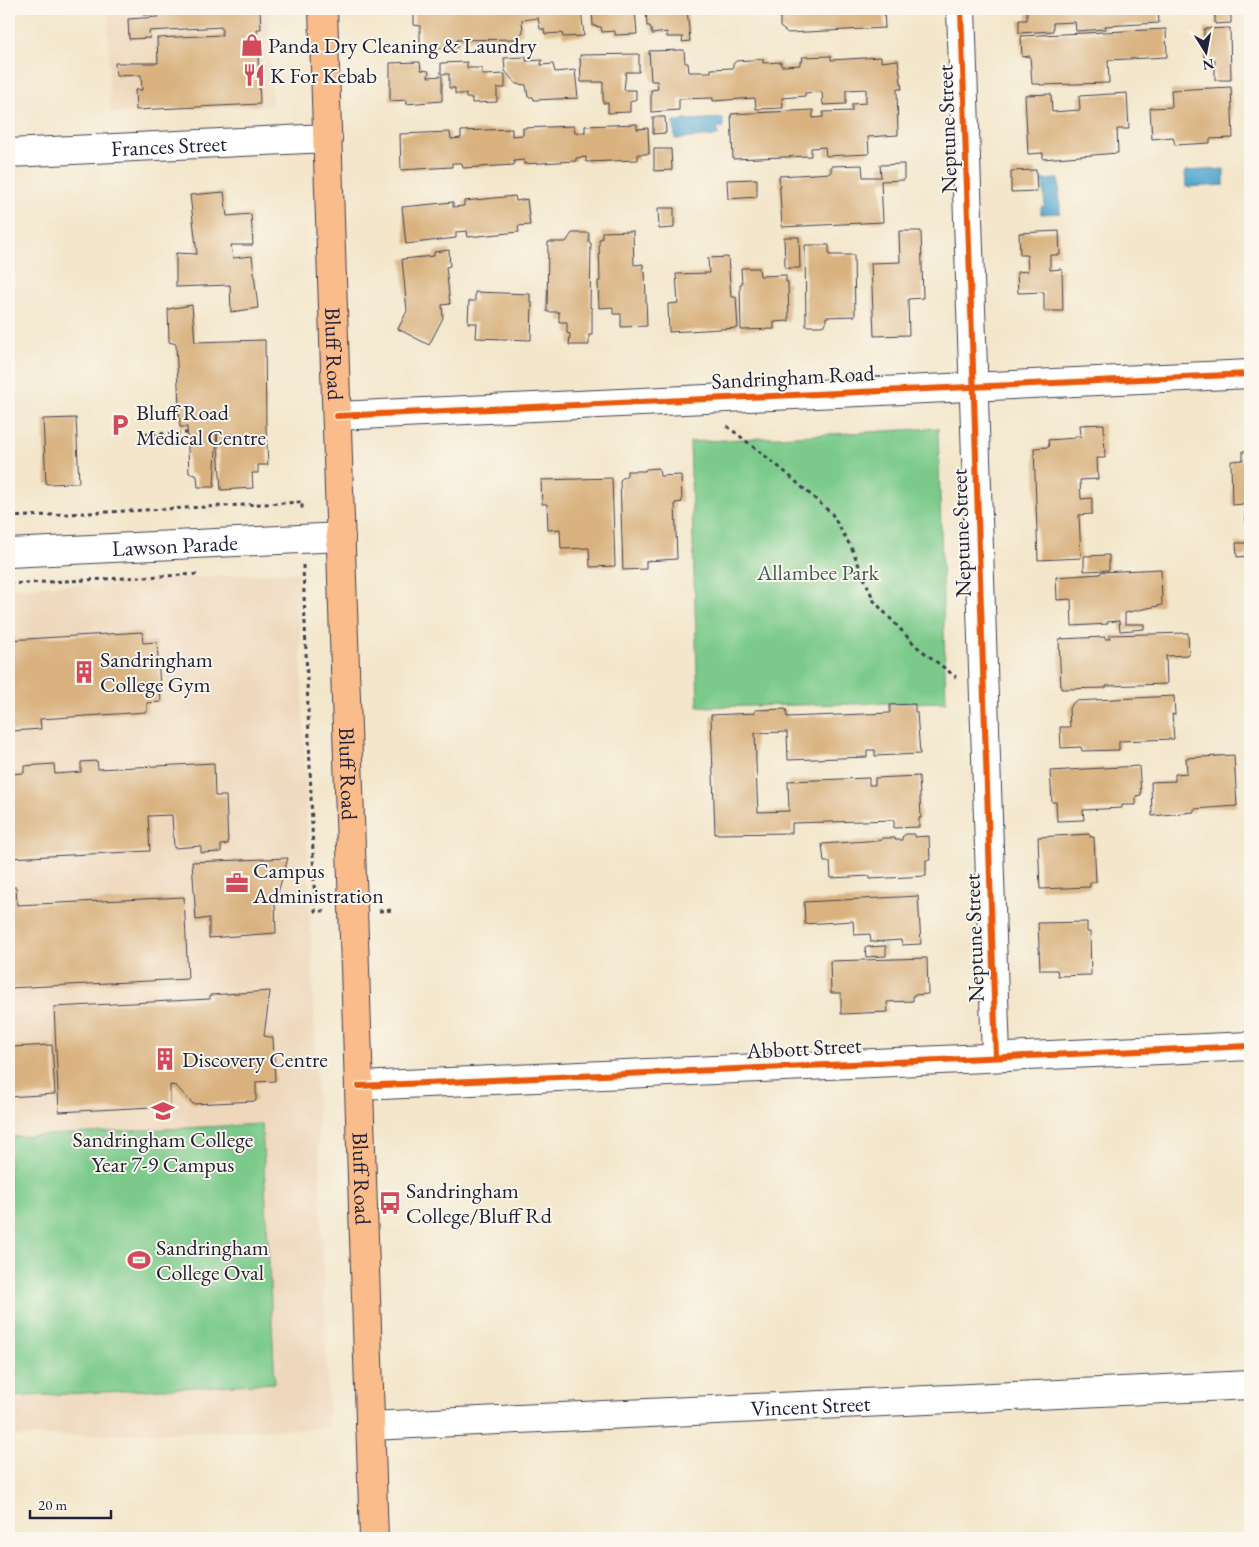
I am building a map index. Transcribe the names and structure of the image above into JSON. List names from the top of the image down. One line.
{"streets":{"main road":["Bluff Road"],"street":["Neptune Street","Frances Street","Sandringham Road","Lawson Parade","Abbott Street","Vincent Street"]},"crossings":[["Neptune Street","Sandringham Road"],["Neptune Street","Abbott Street"],["Frances Street","Bluff Road"],["Bluff Road","Sandringham Road"],["Bluff Road","Lawson Parade"],["Bluff Road","Abbott Street"],["Bluff Road","Vincent Street"]],"parks":["Allambee Park"],"places":{"shop":["Panda Dry Cleaning & Laundry"],"restaurant":["K For Kebab"],"parking":["Bluff Road Medical Centre"],"building":["Sandringham College Gym","Discovery Centre"],"office":["Campus Administration"],"school or university":["Sandringham College Year 7-9 Campus"],"bus stop":["Sandringham College/Bluff Rd"],"sports":["Sandringham College Oval"]},"scale_bar":"20 m","north":"bottom"}
